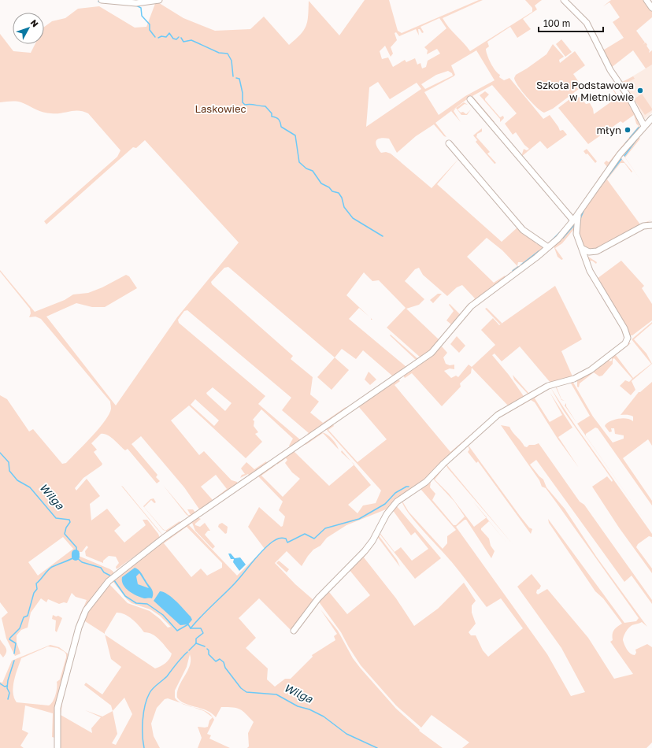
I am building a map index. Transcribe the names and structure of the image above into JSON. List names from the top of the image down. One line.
{"water":["Wilga"],"parks":["Laskowiec"],"places":["Szkoła Podstawowa w Mietniowie","młyn"],"scale_bar":"100 m","north":"top right"}
